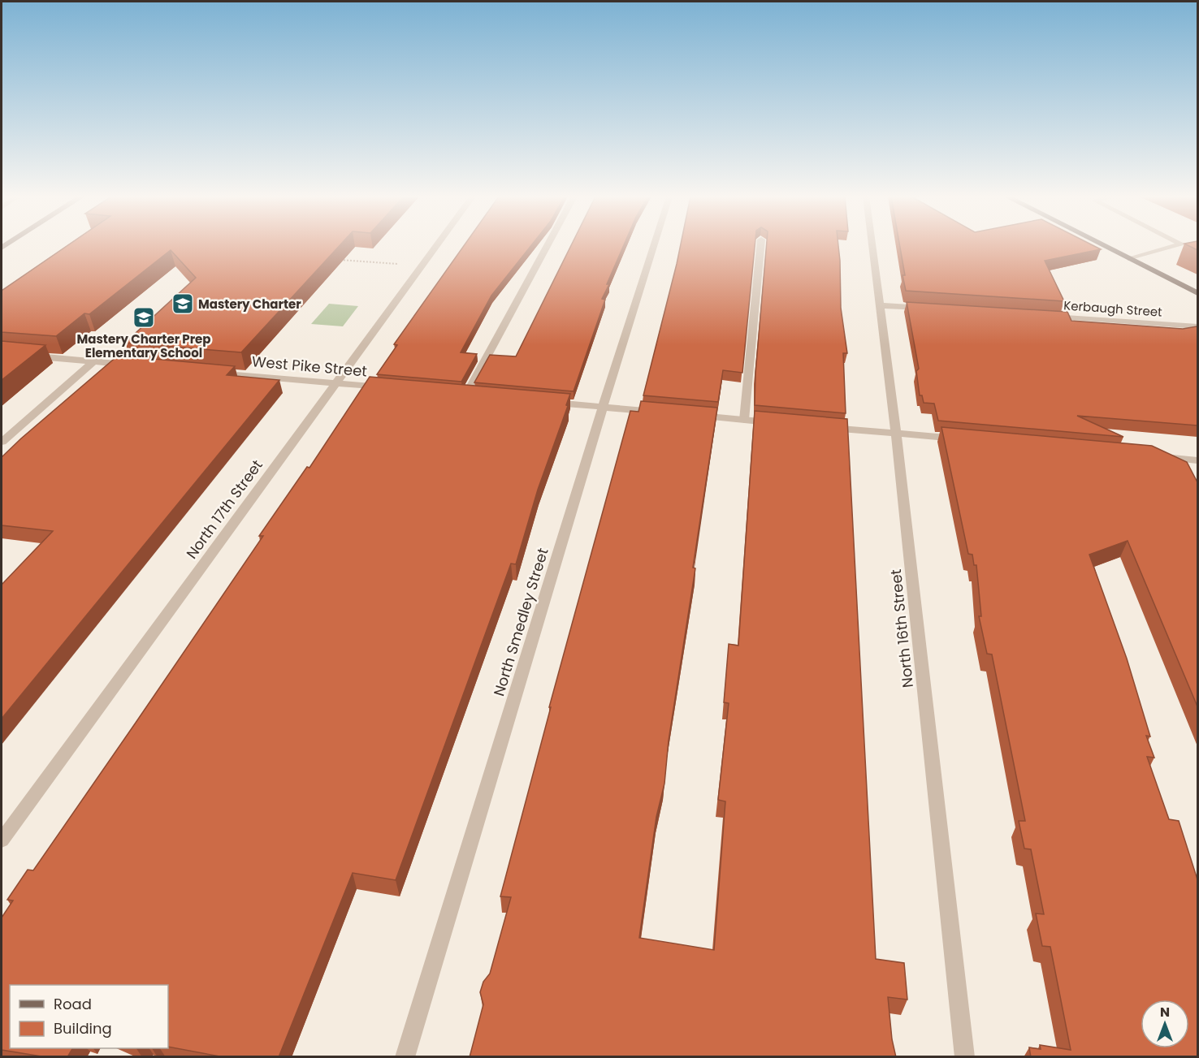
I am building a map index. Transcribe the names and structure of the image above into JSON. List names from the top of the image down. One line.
{"streets":{"street":["Kerbaugh Street","West Pike Street","North 17th Street","North Smedley Street","North 16th Street"]},"crossings":[["West Pike Street","North 17th Street"]],"places":{"school or university":["Mastery Charter","Mastery Charter Prep Elementary School"]},"legend":["Road","Building"],"north":"top"}
